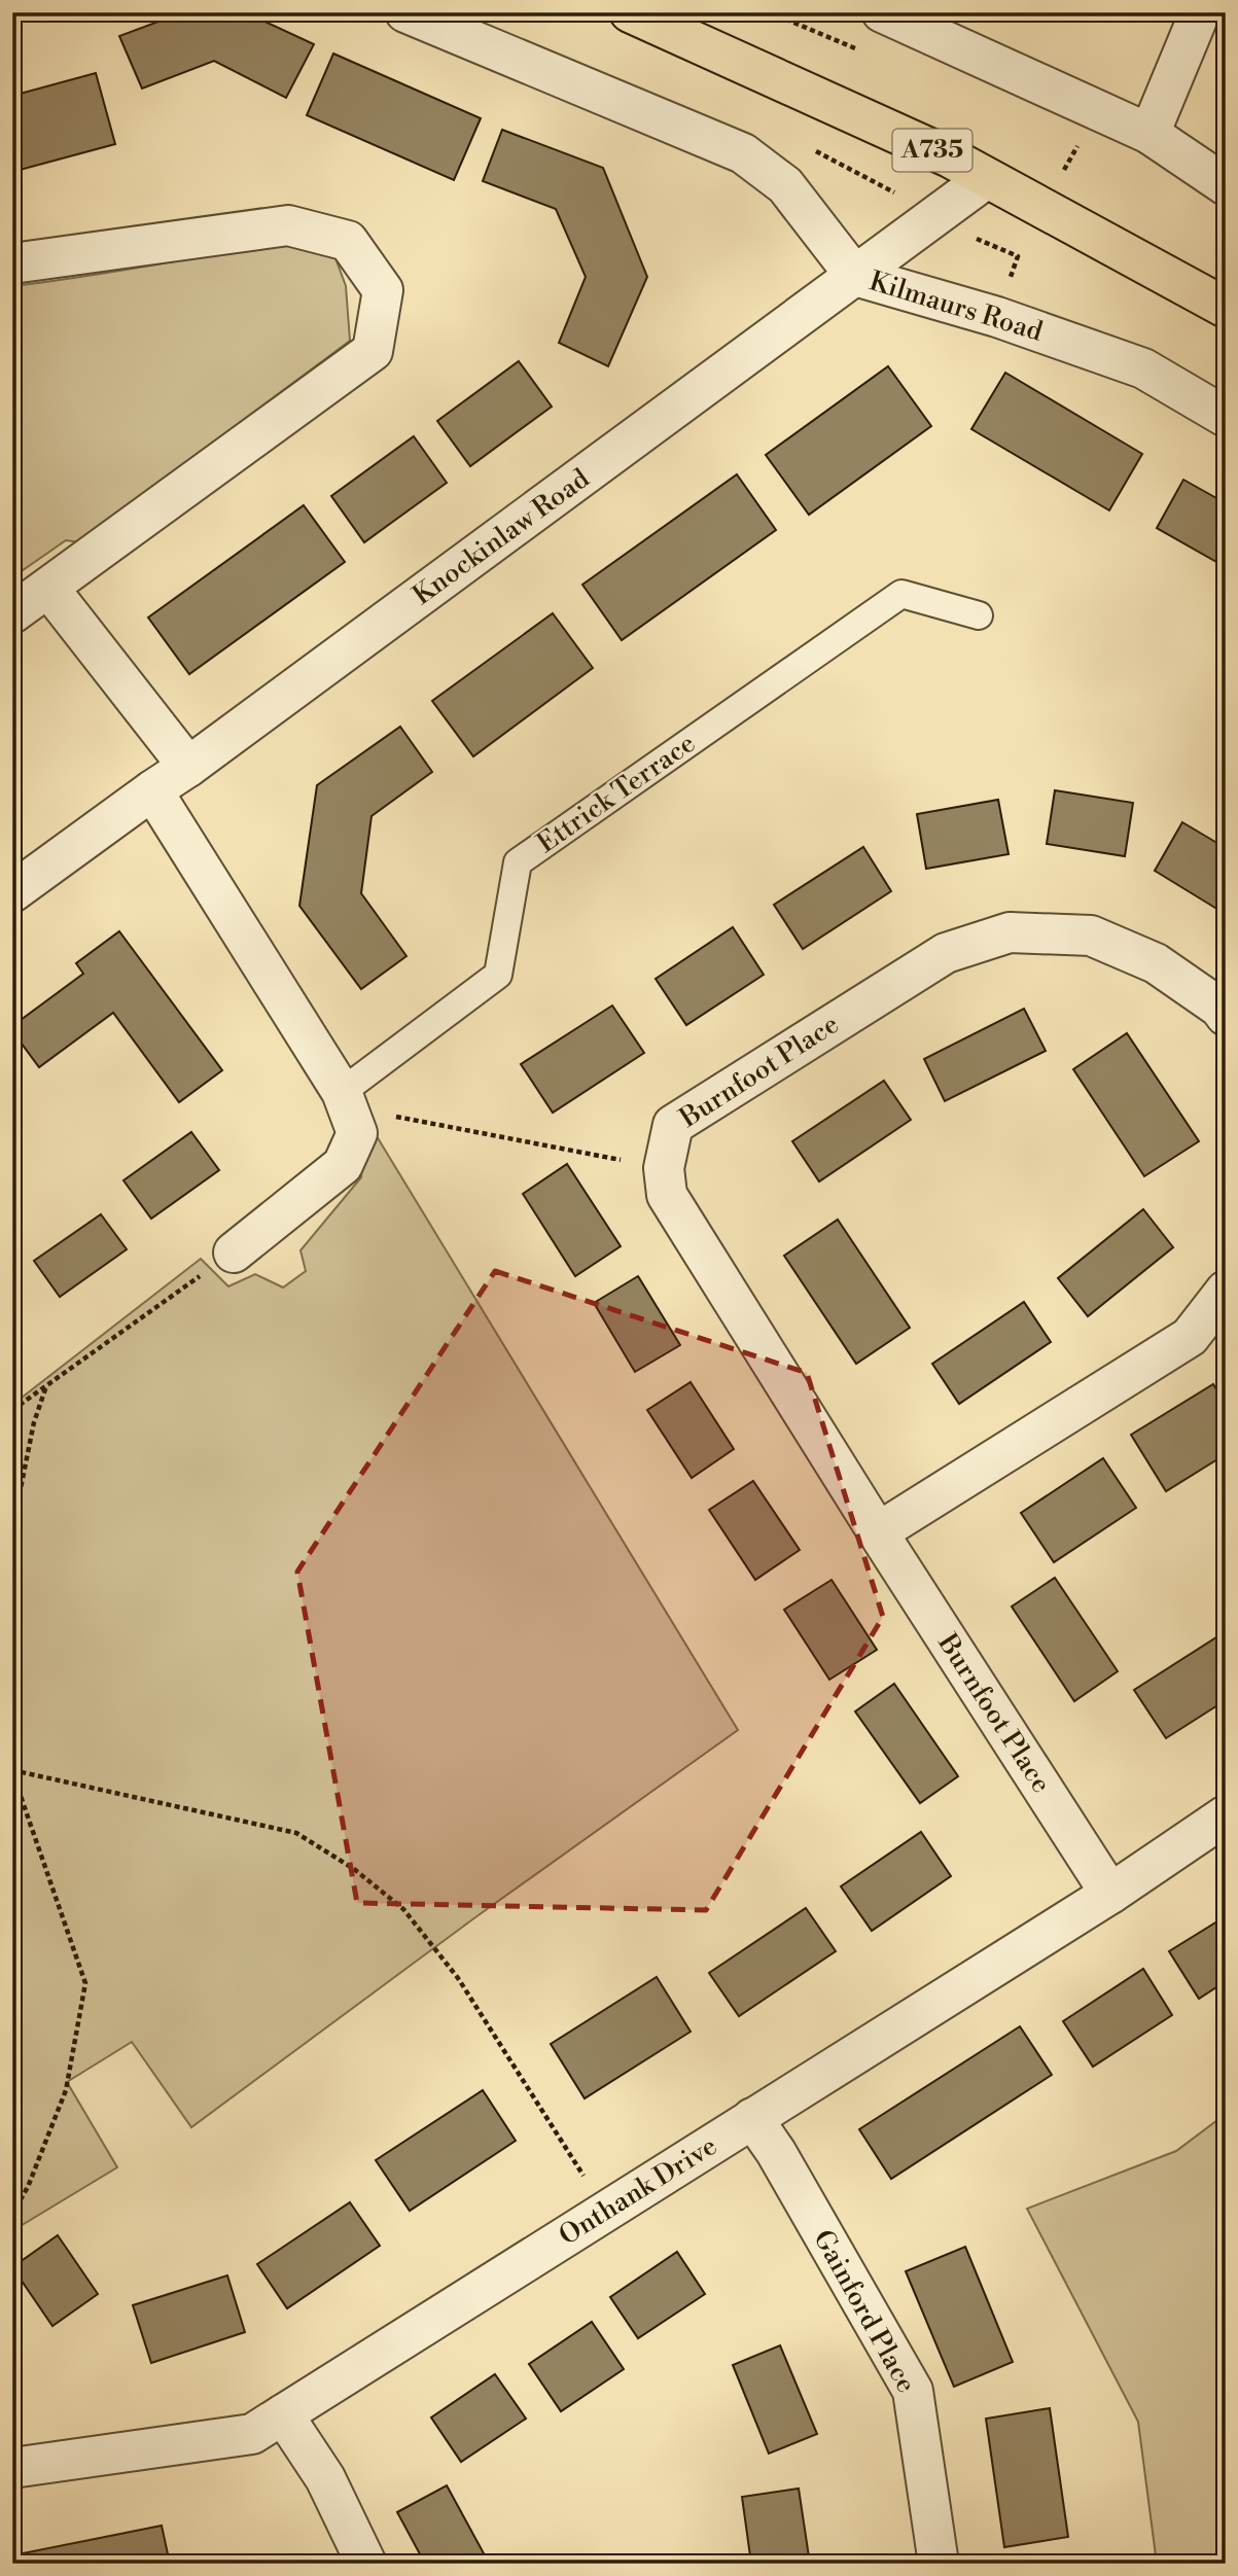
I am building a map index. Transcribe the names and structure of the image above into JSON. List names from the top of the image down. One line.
{"streets":{"main road":["A735"],"street":["Kilmaurs Road","Knockinlaw Road","Burnfoot Place","Onthank Drive","Gainford Place"],"lane":["Ettrick Terrace"]},"crossings":[["A735","Knockinlaw Road"],["Kilmaurs Road","Knockinlaw Road"],["Burnfoot Place","Onthank Drive"],["Onthank Drive","Gainford Place"]]}
